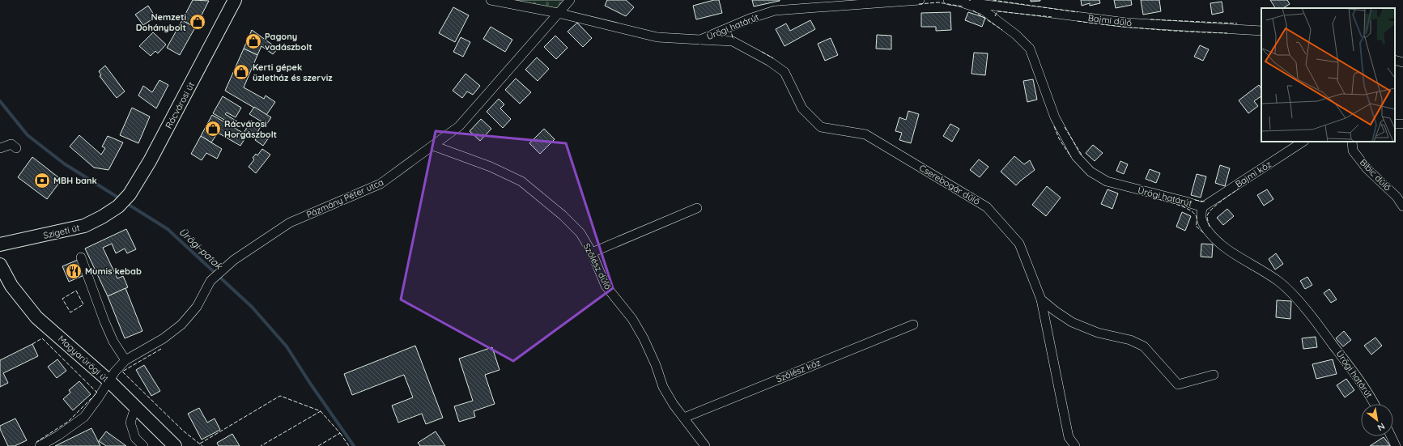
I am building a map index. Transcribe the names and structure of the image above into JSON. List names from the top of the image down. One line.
{"streets":{"street":["Bajmi dűlő","Ürögi határút","Rácvárosi út","Bajmi köz","Bíbic dűlő","Cserebogár dűlő","Pázmány Péter utca","Szigeti út","Szőlész dűlő","Magyarürögi út","Szőlész köz"]},"crossings":[["Bajmi dűlő","Ürögi határút"],["Ürögi határút","Bajmi köz"],["Ürögi határút","Cserebogár dűlő"],["Ürögi határút","Pázmány Péter utca"],["Rácvárosi út","Szigeti út"],["Pázmány Péter utca","Szőlész dűlő"],["Pázmány Péter utca","Magyarürögi út"],["Szőlész dűlő","Szőlész köz"]],"water":["Ürögi-patak"],"places":{"shop":["Nemzeti Dohánybolt","Pagony vadászbolt","Kerti gépek üzletház és szerviz","Rácvárosi Horgászbolt"],"bank":["MBH bank"],"restaurant":["Mumis kebab"]},"north":"bottom right"}
